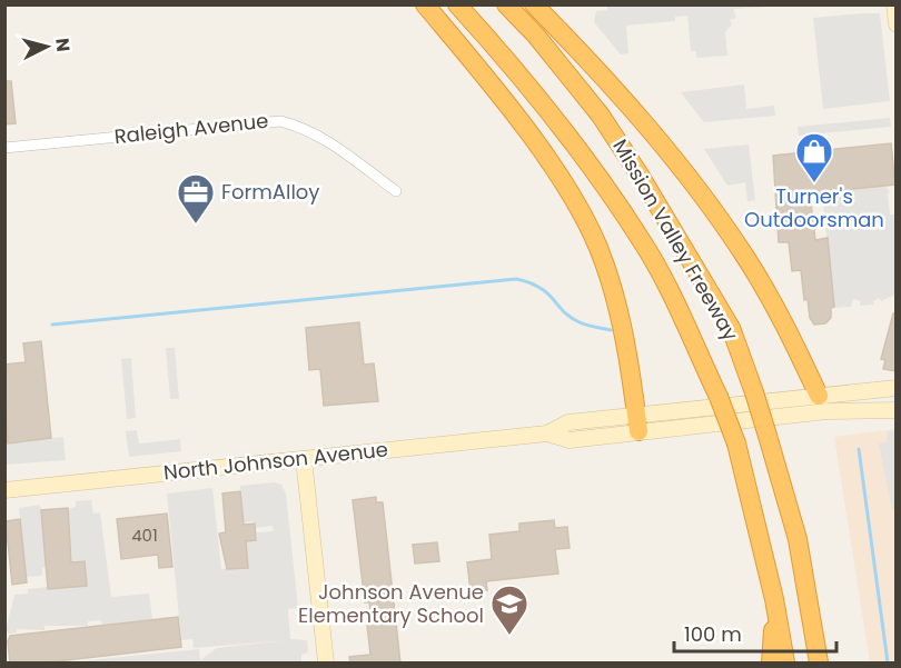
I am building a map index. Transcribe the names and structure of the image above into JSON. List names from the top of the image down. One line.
{"streets":{"highway":["Mission Valley Freeway"],"main road":["North Johnson Avenue"],"street":["Raleigh Avenue"]},"places":{"shop":["Turner's Outdoorsman"],"office":["FormAlloy"],"school or university":["Johnson Avenue Elementary School"]},"house_numbers":["401"],"scale_bar":"100 m","north":"right"}
